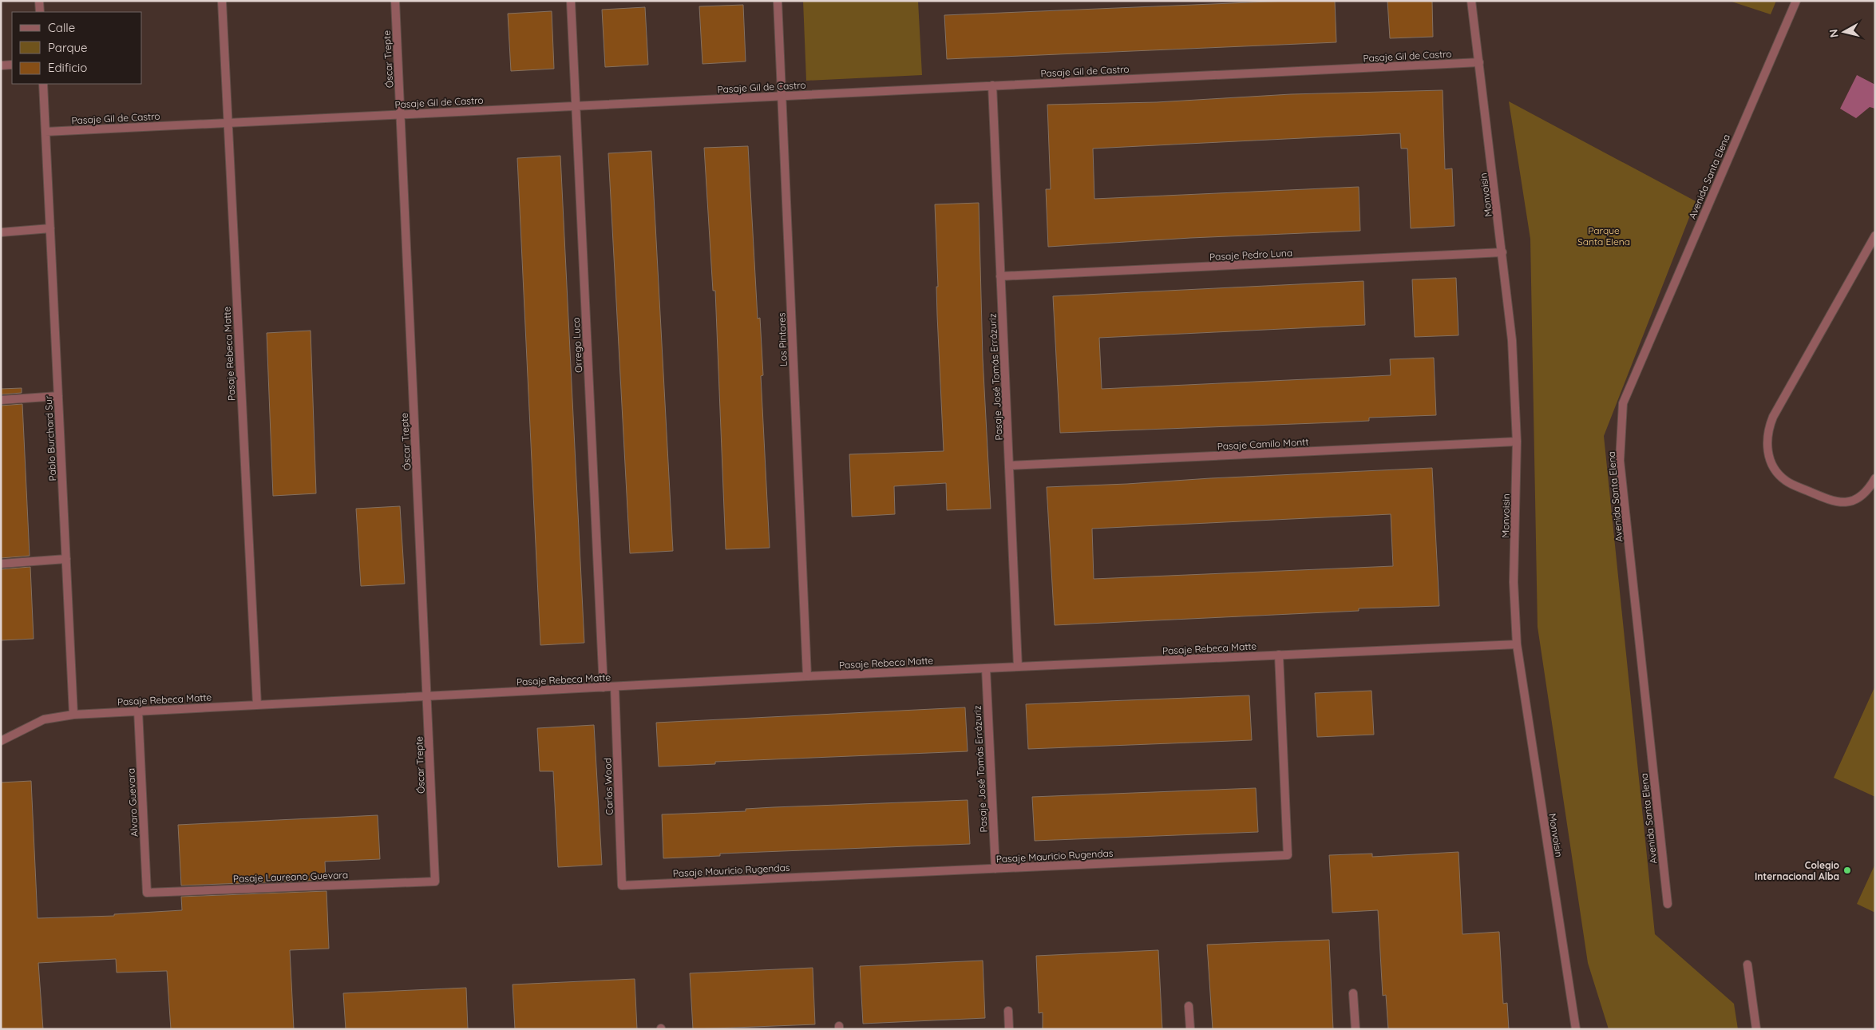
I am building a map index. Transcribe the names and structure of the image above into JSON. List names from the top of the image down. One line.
{"streets":{"street":["Pasaje Gil de Castro","Óscar Trepte","Avenida Santa Elena","Monvoisin","Pasaje Pedro Luna","Los Pintores","Orrego Luco","Pasaje Rebeca Matte","Pasaje José Tomás Errázuriz","Pablo Burchard Sur","Pasaje Camilo Montt","Carlos Wood","Alvaro Guevara","Pasaje Mauricio Rugendas","Pasaje Laureano Guevara"]},"crossings":[["Pasaje Gil de Castro","Óscar Trepte"],["Pasaje Gil de Castro","Monvoisin"],["Pasaje Gil de Castro","Los Pintores"],["Pasaje Gil de Castro","Orrego Luco"],["Pasaje Gil de Castro","Pasaje Rebeca Matte"],["Pasaje Gil de Castro","Pasaje José Tomás Errázuriz"],["Pasaje Gil de Castro","Pablo Burchard Sur"],["Óscar Trepte","Pasaje Rebeca Matte"],["Óscar Trepte","Pasaje Laureano Guevara"],["Monvoisin","Pasaje Pedro Luna"],["Monvoisin","Pasaje Rebeca Matte"],["Monvoisin","Pasaje Camilo Montt"],["Pasaje Pedro Luna","Pasaje José Tomás Errázuriz"],["Los Pintores","Pasaje Rebeca Matte"],["Orrego Luco","Pasaje Rebeca Matte"],["Pasaje Rebeca Matte","Pasaje José Tomás Errázuriz"],["Pasaje Rebeca Matte","Pablo Burchard Sur"],["Pasaje Rebeca Matte","Carlos Wood"],["Pasaje Rebeca Matte","Alvaro Guevara"],["Pasaje Rebeca Matte","Pasaje Mauricio Rugendas"],["Pasaje José Tomás Errázuriz","Pasaje Camilo Montt"],["Pasaje José Tomás Errázuriz","Pasaje Mauricio Rugendas"],["Carlos Wood","Pasaje Mauricio Rugendas"],["Alvaro Guevara","Pasaje Laureano Guevara"]],"parks":["Parque Santa Elena"],"places":["Colegio Internacional Alba"],"legend":["Calle","Parque","Edificio"],"north":"left"}
